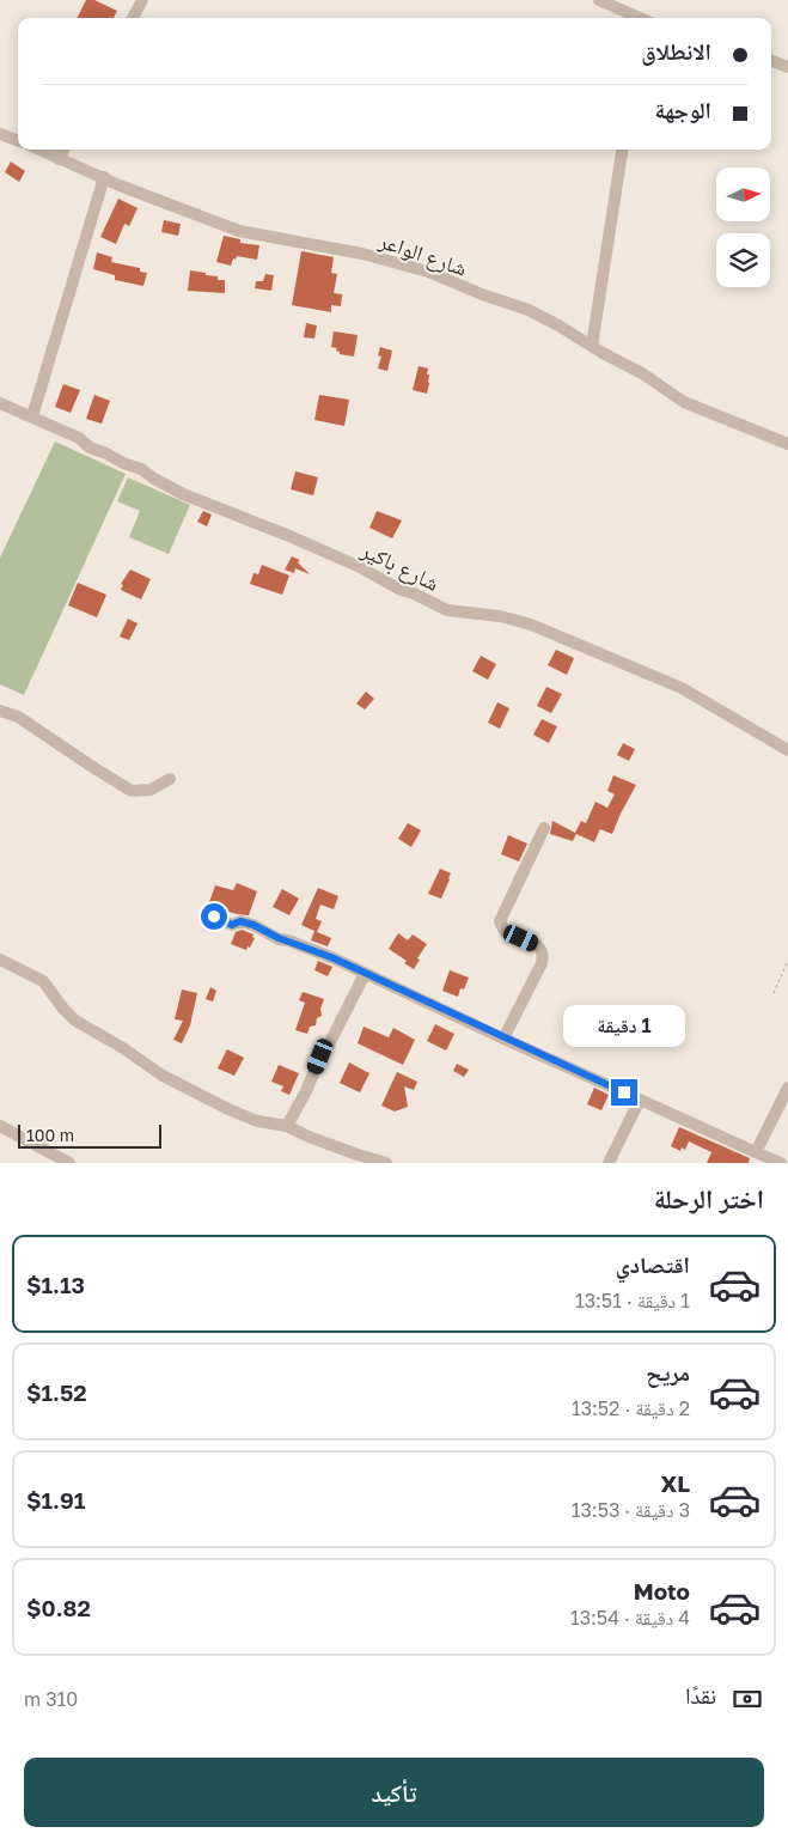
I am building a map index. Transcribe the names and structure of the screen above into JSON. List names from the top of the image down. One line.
{"streets":{"street":["شارع الواعر","شارع باكير"]},"scale_bar":"100 m","north":"right","page":{"banner":["الانطلاق","الوجهة"],"bubble":"1 دقيقة","scale":"100 m","heading":"اختر الرحلة","list":[{"name":"اقتصادي","note":"1 دقيقة · 13:51","value":"$1.13"},{"name":"مريح","note":"2 دقيقة · 13:52","value":"$1.52"},{"name":"XL","note":"3 دقيقة · 13:53","value":"$1.91"},{"name":"Moto","note":"4 دقيقة · 13:54","value":"$0.82"}],"pay":["نقدًا","310 m"],"buttons":"تأكيد"}}
